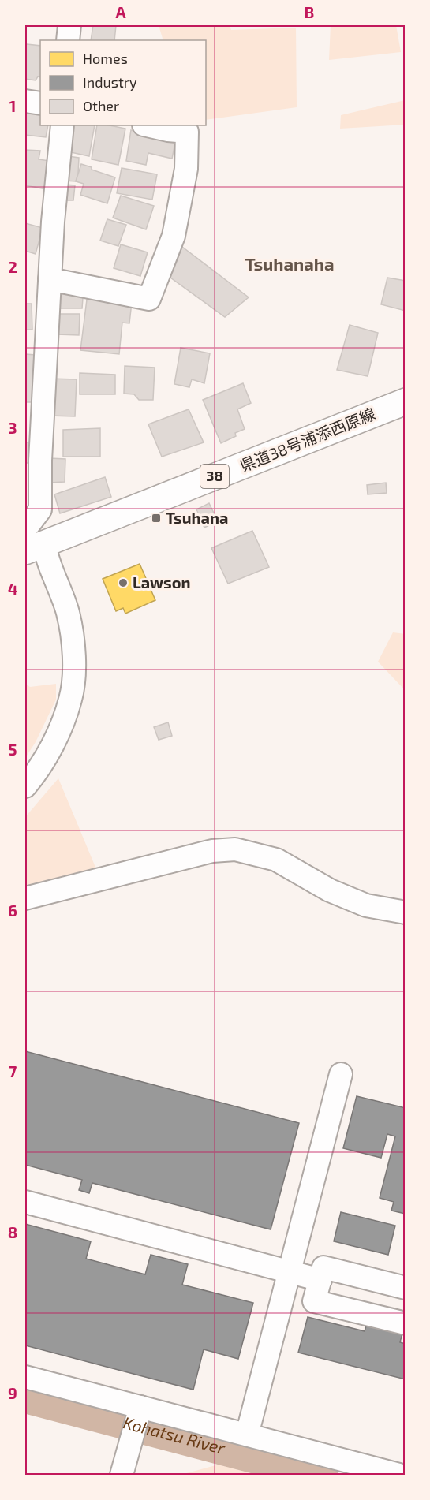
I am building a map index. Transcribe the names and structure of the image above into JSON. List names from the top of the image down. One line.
{"streets":{"main road":["県道38号浦添西原線","38"]},"districts":["Tsuhanaha"],"water":["Kohatsu River"],"places":{"transit":["Tsuhana"],"other":["Lawson"]},"legend":["Homes","Industry","Other"],"grid":{"columns":["A","B"],"rows":["1","2","3","4","5","6","7","8","9"]}}
